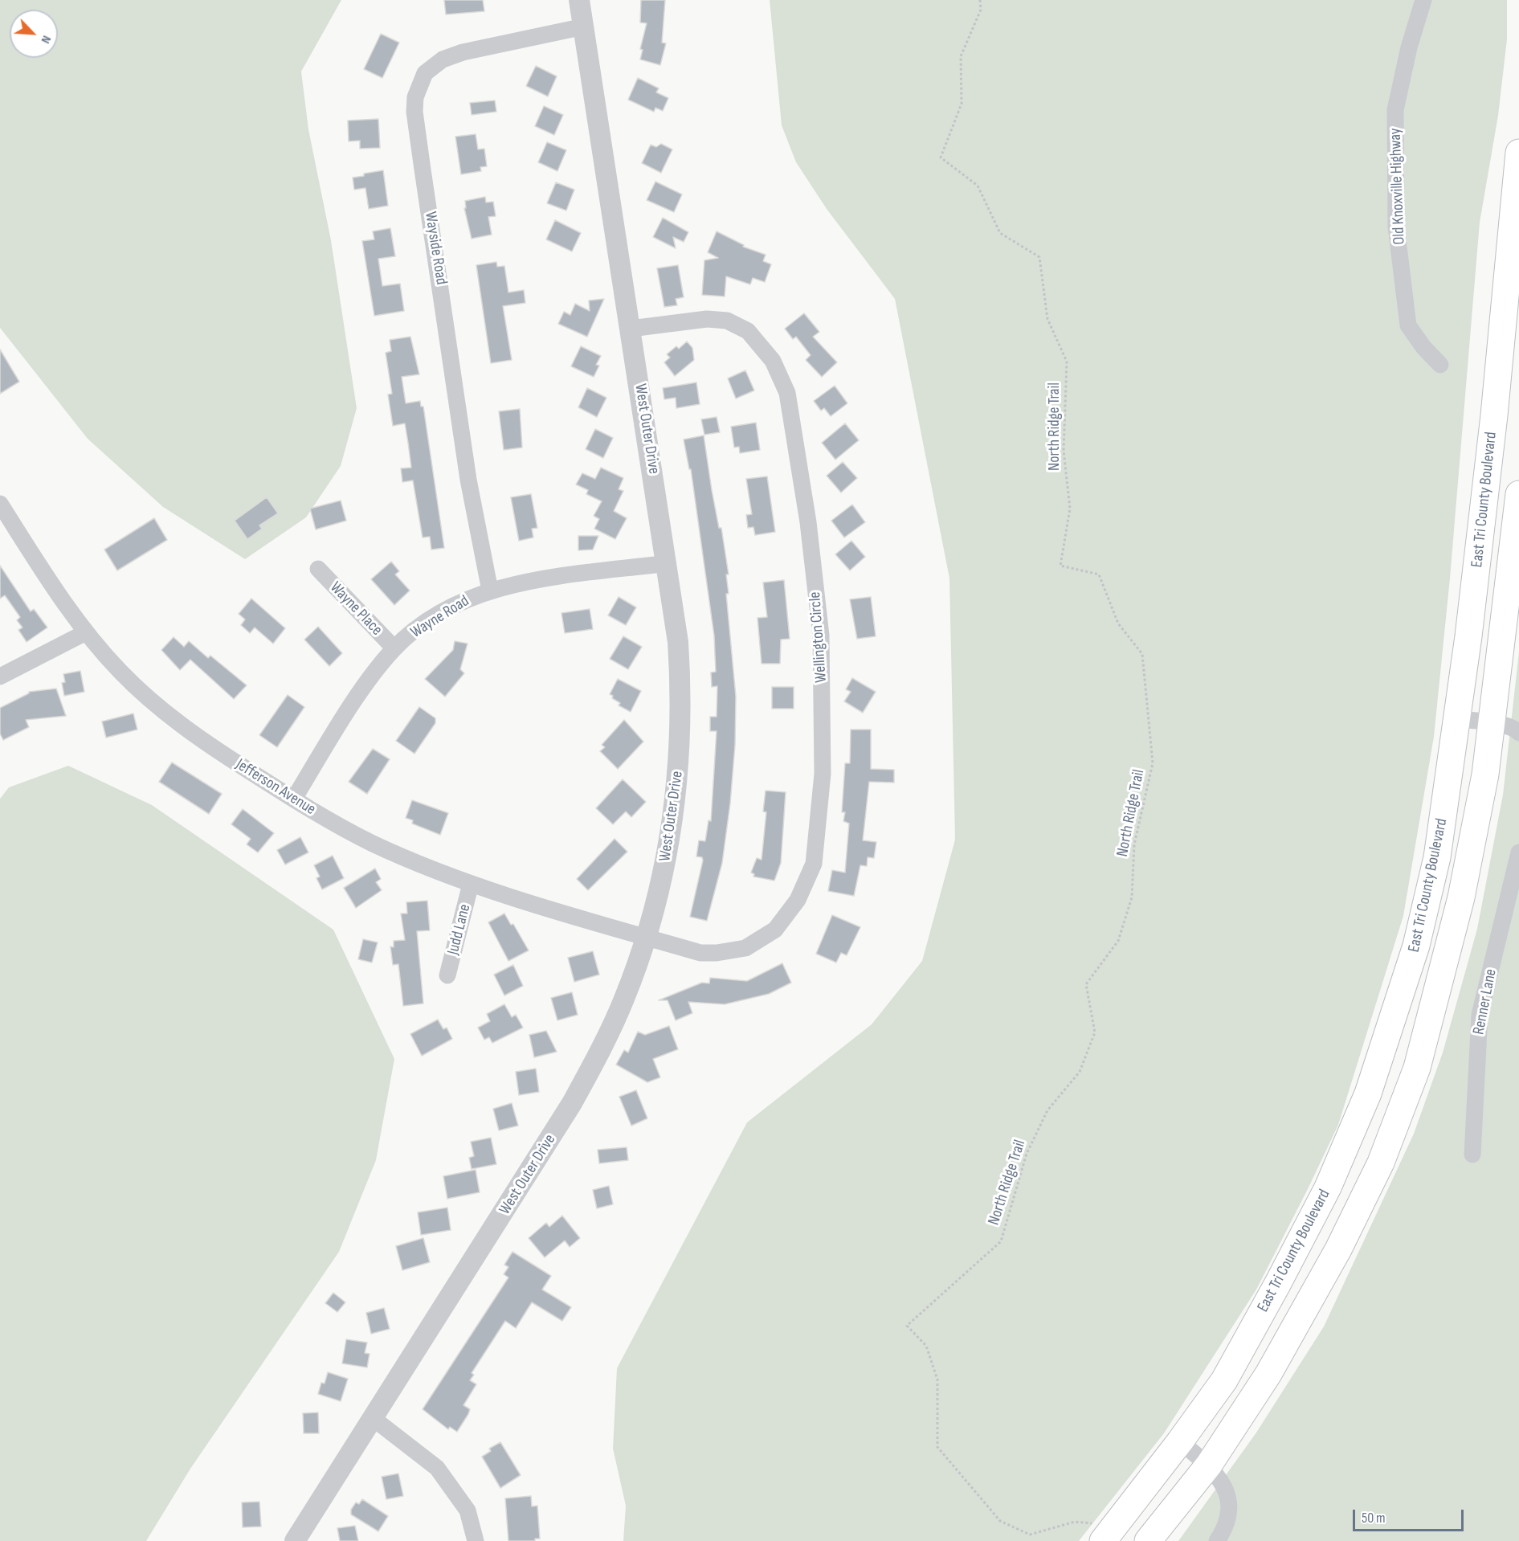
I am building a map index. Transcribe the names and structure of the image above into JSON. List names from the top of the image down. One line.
{"streets":{"highway":["East Tri County Boulevard"],"street":["Old Knoxville Highway","Wayside Road","West Outer Drive","Wayne Place","Wayne Road","Wellington Circle","Jefferson Avenue","Judd Lane","Renner Lane"],"path":["North Ridge Trail"]},"crossings":[["Wayside Road","West Outer Drive"],["Wayside Road","Wayne Road"],["North Ridge Trail","East Tri County Boulevard"],["West Outer Drive","Wayne Road"],["West Outer Drive","Wellington Circle"],["West Outer Drive","Jefferson Avenue"],["Wayne Place","Wayne Road"],["Wayne Road","Jefferson Avenue"],["Wellington Circle","Jefferson Avenue"],["Jefferson Avenue","Judd Lane"]],"scale_bar":"50 m","north":"bottom right"}
